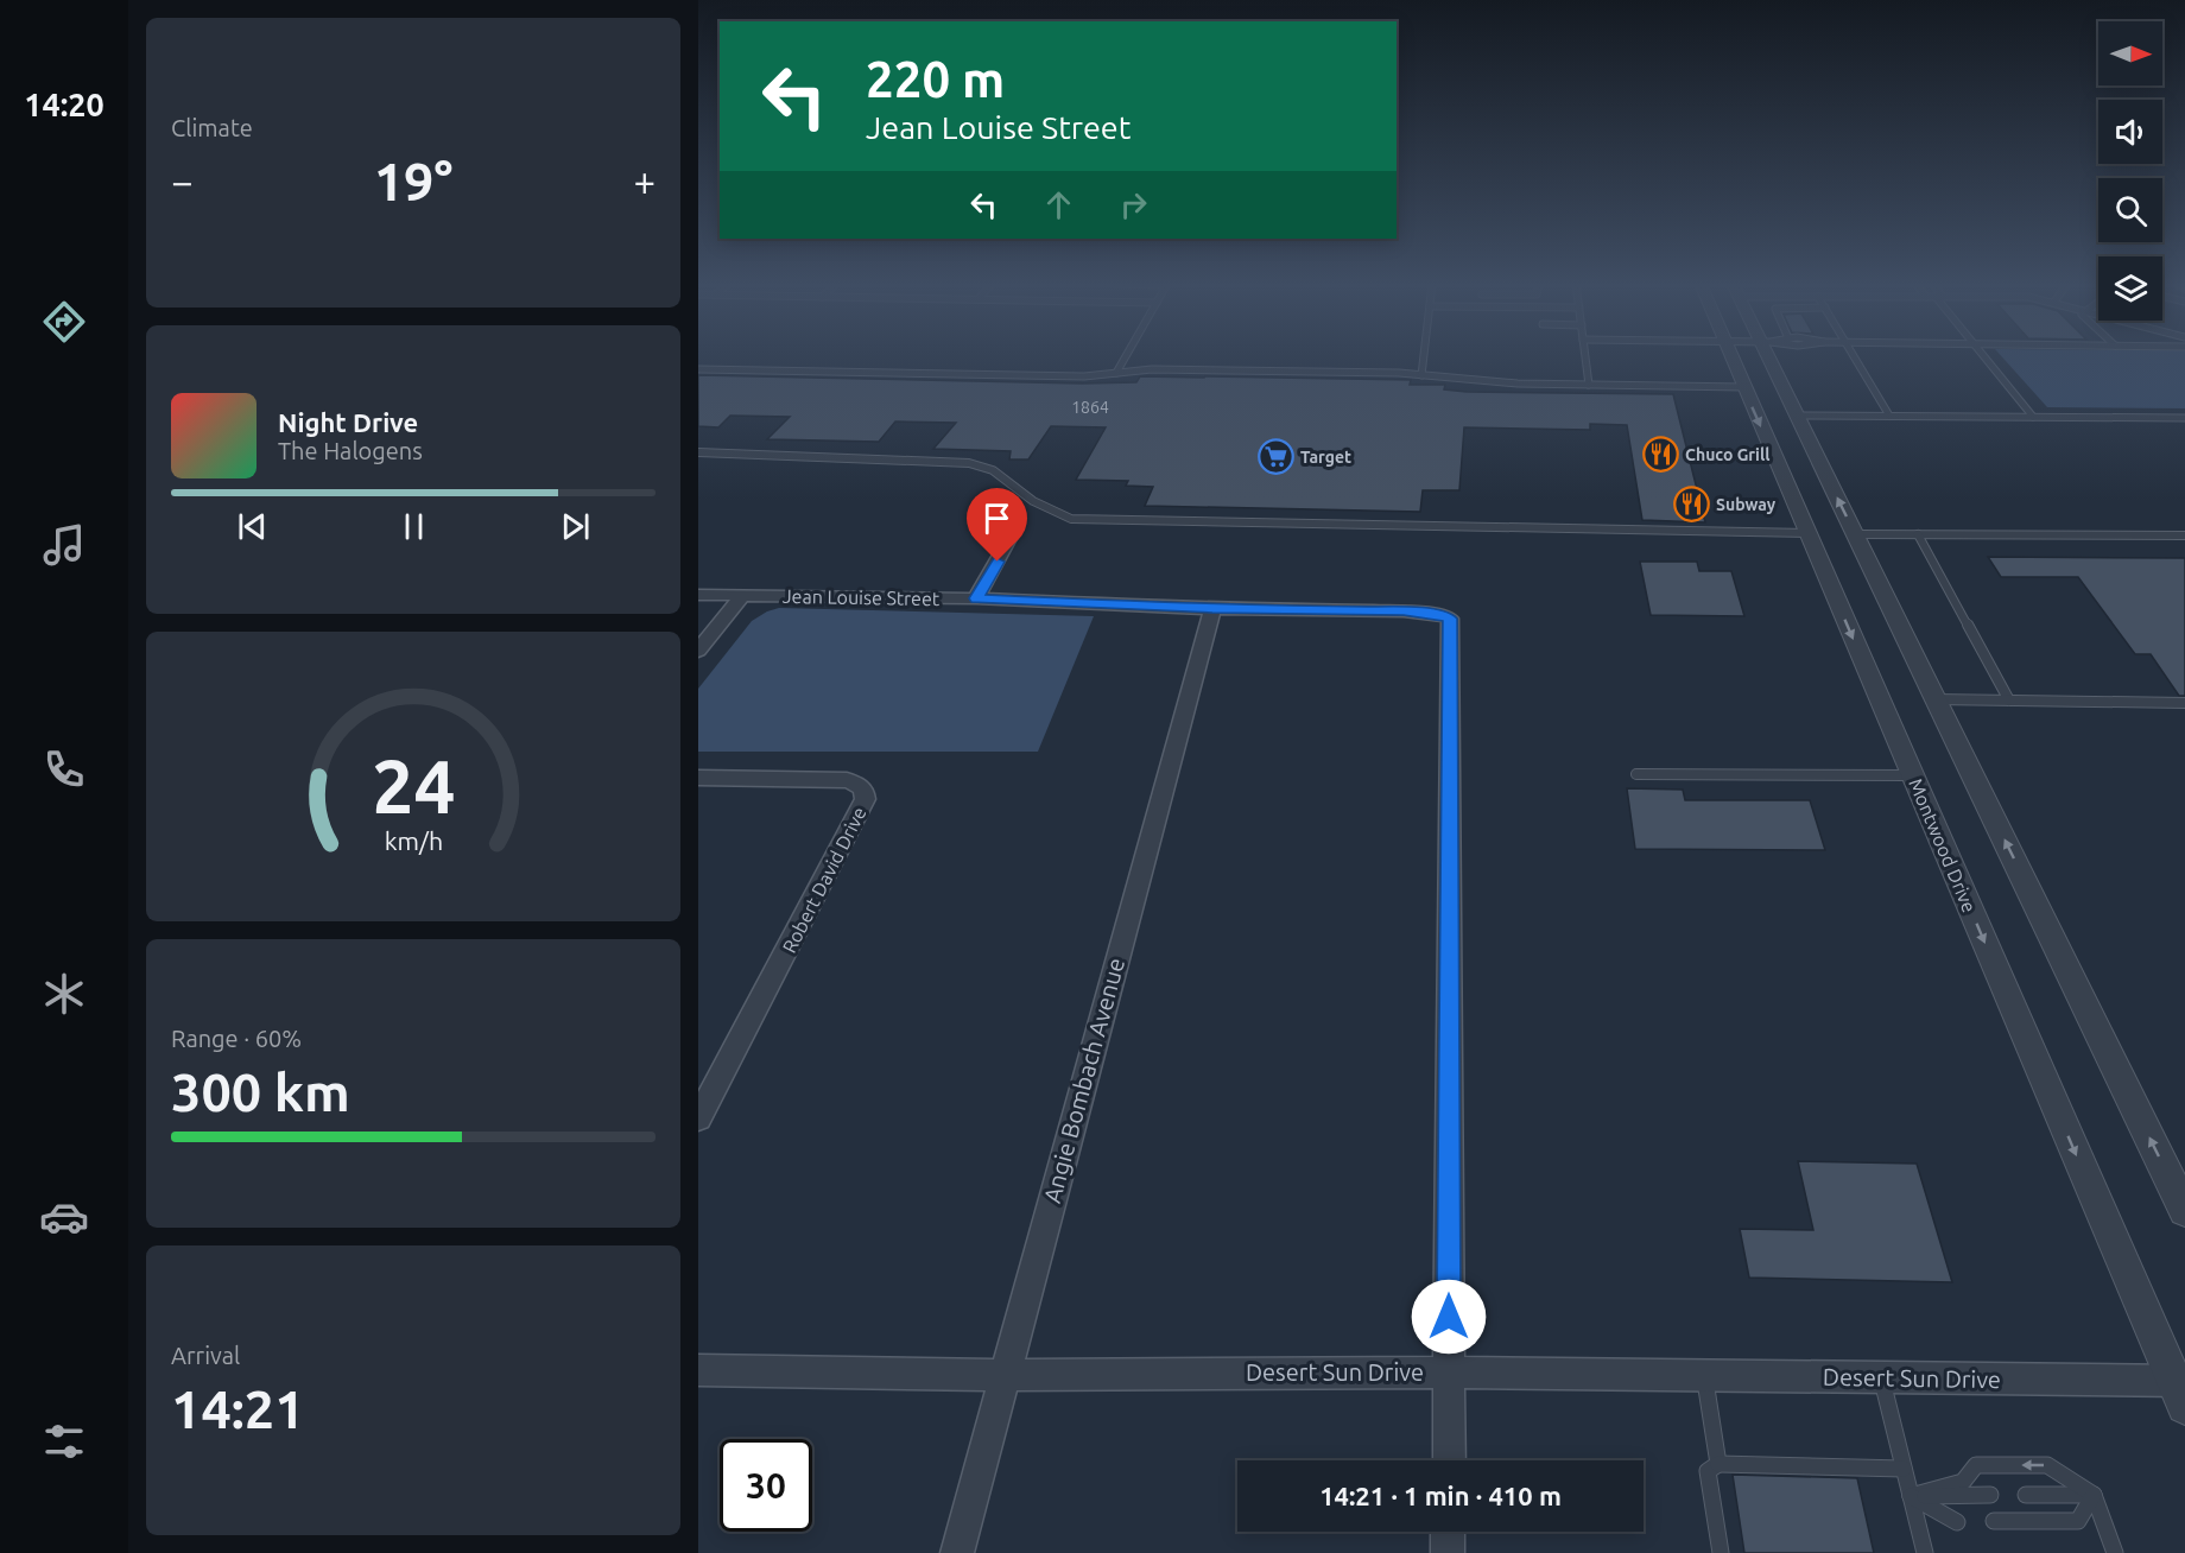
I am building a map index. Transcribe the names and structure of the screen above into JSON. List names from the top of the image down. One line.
{"streets":{"street":["Jean Louise Street","Montwood Drive","Robert David Drive","Angie Bombach Avenue","Desert Sun Drive"]},"crossings":[["Jean Louise Street","Angie Bombach Avenue"],["Jean Louise Street","Desert Sun Drive"],["Montwood Drive","Desert Sun Drive"],["Angie Bombach Avenue","Desert Sun Drive"]],"places":{"restaurant":["Chuco Grill","Subway"],"supermarket":["Target"]},"house_numbers":["1864"],"north":"right","page":{"tabs":"14:20","tile":["Climate",["Range · 60%","300 km"],["Arrival","14:21"]],"turn":["220 m","Jean Louise Street"],"heat":["−","19°","+"],"song":["Night Drive","The Halogens"],"limit":"30","trip":"14:21 · 1 min · 410 m","gauge":["24","km/h"]}}
